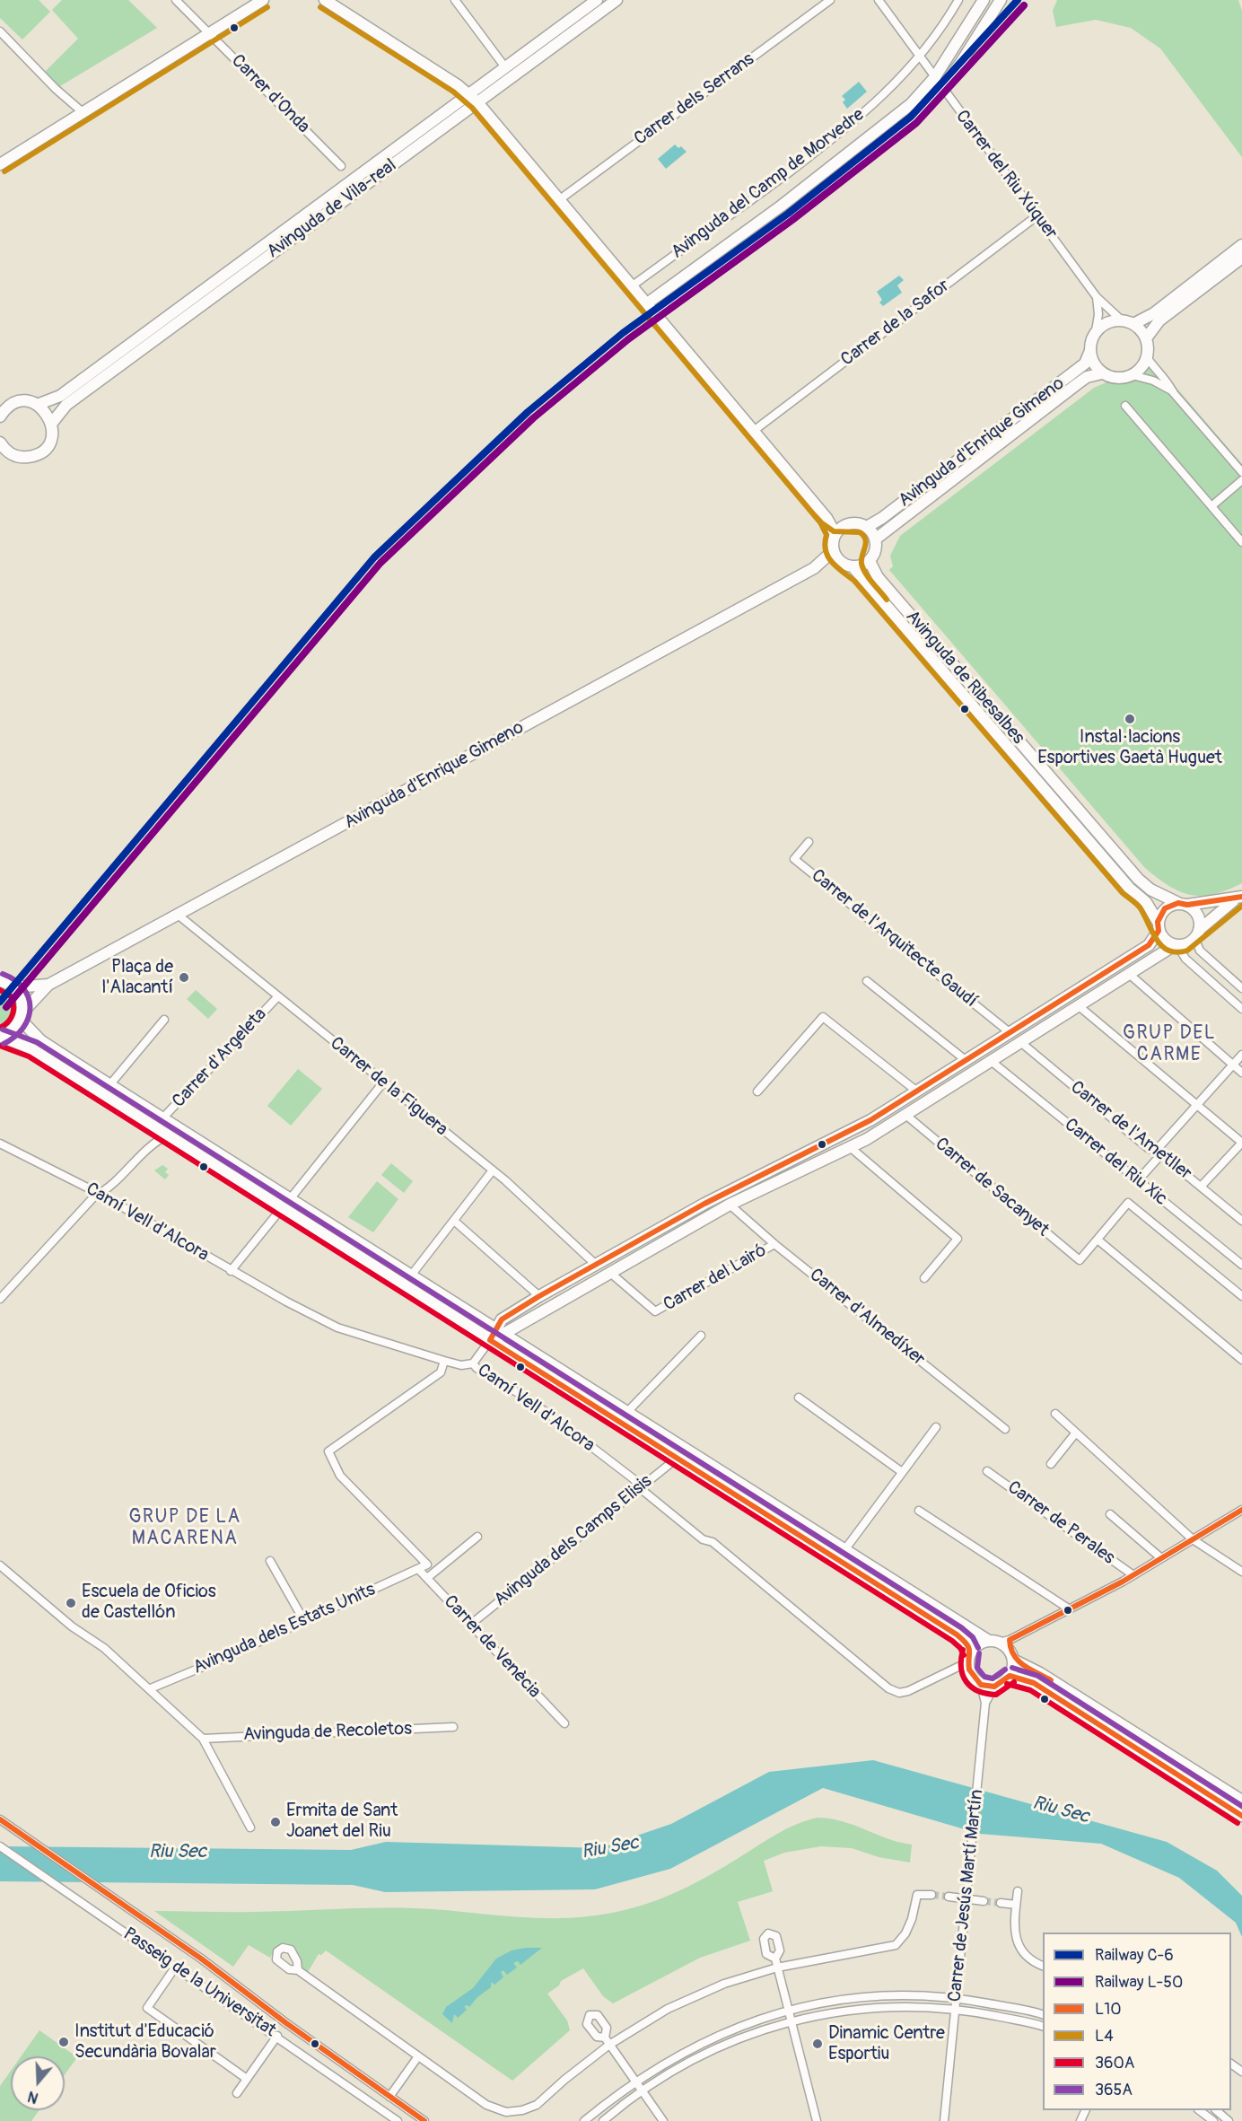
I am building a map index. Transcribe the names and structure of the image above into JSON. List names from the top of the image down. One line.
{"streets":{"main road":["Avinguda del Camp de Morvedre","Avinguda de Vila-real","Avinguda d'Enrique Gimeno","Avinguda de Ribesalbes"],"street":["Carrer d'Onda","Carrer dels Serrans","Carrer del Riu Xúquer","Carrer de la Safor","Carrer de l'Arquitecte Gaudí","Carrer d'Argeleta","Carrer de la Figuera","Carrer de l'Ametller","Carrer del Riu Xic","Carrer de Sacanyet","Camí Vell d'Alcora","Carrer del Lairó","Carrer d'Almedíxer","Carrer de Perales","Avinguda dels Camps Elisis","Avinguda dels Estats Units","Carrer de Venècia","Avinguda de Recoletos","Carrer de Jesús Martí Martín","Passeig de la Universitat"]},"crossings":[["Carrer del Riu Xúquer","Avinguda del Camp de Morvedre"],["Carrer del Riu Xúquer","Carrer de la Safor"],["Carrer del Riu Xúquer","Avinguda d'Enrique Gimeno"],["Avinguda d'Enrique Gimeno","Avinguda de Ribesalbes"],["Avinguda d'Enrique Gimeno","Carrer de la Figuera"],["Carrer d'Argeleta","Carrer de la Figuera"],["Camí Vell d'Alcora","Avinguda dels Camps Elisis"],["Camí Vell d'Alcora","Carrer de Jesús Martí Martín"],["Carrer del Lairó","Carrer d'Almedíxer"],["Avinguda dels Camps Elisis","Carrer de Venècia"],["Avinguda dels Estats Units","Carrer de Venècia"]],"districts":["GRUP DEL CARME","GRUP DE LA MACARENA"],"water":["Riu Sec"],"places":["Instal·lacions Esportives Gaetà Huguet","Plaça de l'Alacantí","Escuela de Oficios de Castellón","Ermita de Sant Joanet del Riu","Institut d'Educació Secundària Bovalar","Dinamic Centre Esportiu"],"lines":["rail line C-6","rail line L-50","transit line L4","transit line L10","transit line 365A","transit line 360A"],"legend":["Railway C-6","Railway L-50","L10","L4","360A","365A"],"north":"bottom"}
